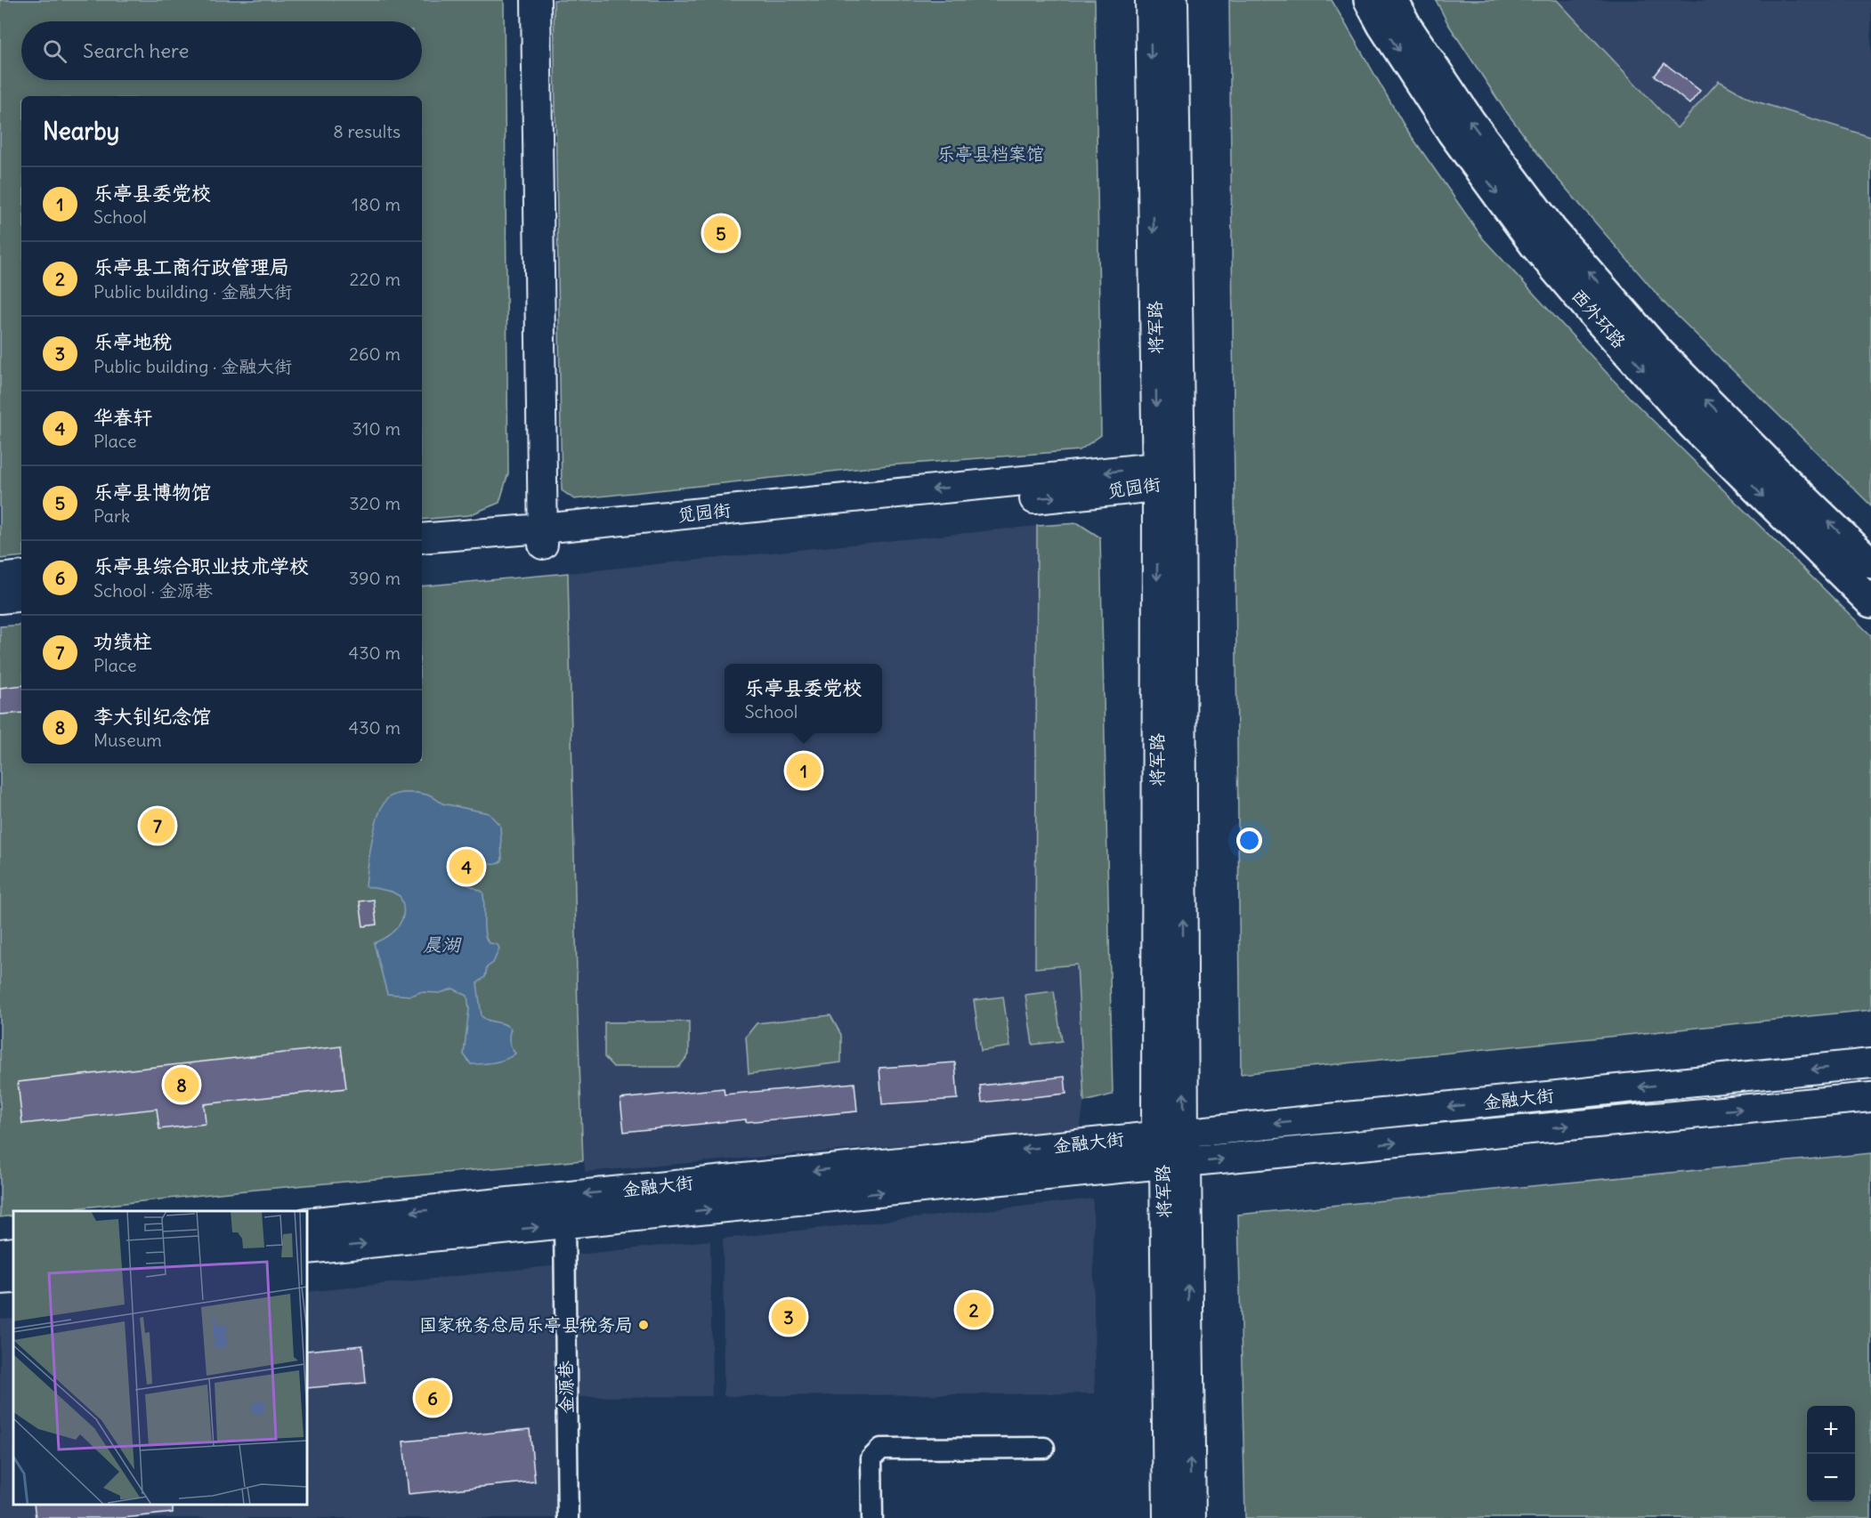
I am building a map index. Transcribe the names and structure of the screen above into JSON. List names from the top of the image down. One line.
{"streets":{"main road":["西外环路","将军路","觅园街","金融大街"],"street":["金源巷"]},"crossings":[["将军路","觅园街"],["将军路","金融大街"],["金融大街","金源巷"]],"water":["晨湖"],"parks":["乐亭县档案馆"],"places":["国家税务总局乐亭县税务局"],"page":{"search":"Search here","heading":["Nearby","8 results"],"list":[{"mark":"1","name":"乐亭县委党校","note":"School","value":"180 m"},{"mark":"2","name":"乐亭县工商行政管理局","note":"Public building · 金融大街","value":"220 m"},{"mark":"3","name":"乐亭地税","note":"Public building · 金融大街","value":"260 m"},{"mark":"4","name":"华春轩","note":"Place","value":"310 m"},{"mark":"5","name":"乐亭县博物馆","note":"Park","value":"320 m"},{"mark":"6","name":"乐亭县综合职业技术学校","note":"School · 金源巷","value":"390 m"},{"mark":"7","name":"功绩柱","note":"Place","value":"430 m"},{"mark":"8","name":"李大钊纪念馆","note":"Museum","value":"430 m"}],"pins":["5","1","7","4","8","2","3","6"],"popup":["乐亭县委党校","School"],"map_buttons":["+","−"]}}
